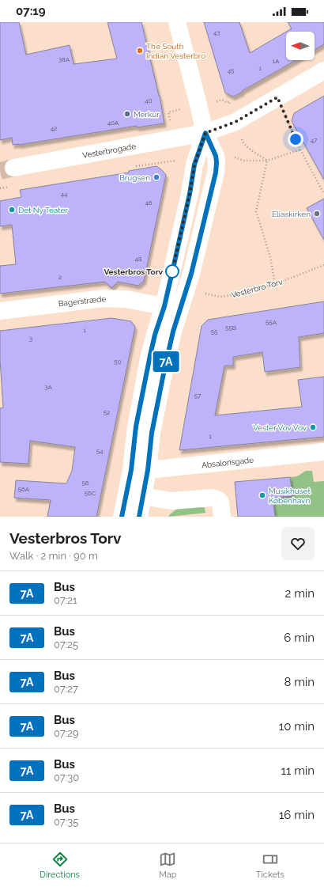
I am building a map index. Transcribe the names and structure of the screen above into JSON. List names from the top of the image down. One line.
{"streets":{"street":["Vesterbrogade","Bagerstræde","Absalonsgade"],"path":["Vesterbro Torv"]},"places":["The South Indian Vesterbro","Merkur","Brugsen","Det Ny Teater","Eliaskirken","Vesterbros Torv","Vester Vov Vov","Musikhuset København"],"lines":["bus line 7A"],"house_numbers":["43","38A","1A","1","45","40","40A","42","47","44","46","48","2","55A","55B","1","55","3","50","3A","57","52","1","54","56","56A","56C"],"north":"left","page":{"status":"07:19","on_map":"7A","heading":["Vesterbros Torv","Walk · 2 min · 90 m"],"list":[{"mark":"7A","name":"Bus","note":"07:21","value":"2 min"},{"mark":"7A","name":"Bus","note":"07:25","value":"6 min"},{"mark":"7A","name":"Bus","note":"07:27","value":"8 min"},{"mark":"7A","name":"Bus","note":"07:29","value":"10 min"},{"mark":"7A","name":"Bus","note":"07:30","value":"11 min"},{"mark":"7A","name":"Bus","note":"07:35","value":"16 min"}],"tabs":["Directions","Map","Tickets"]}}
